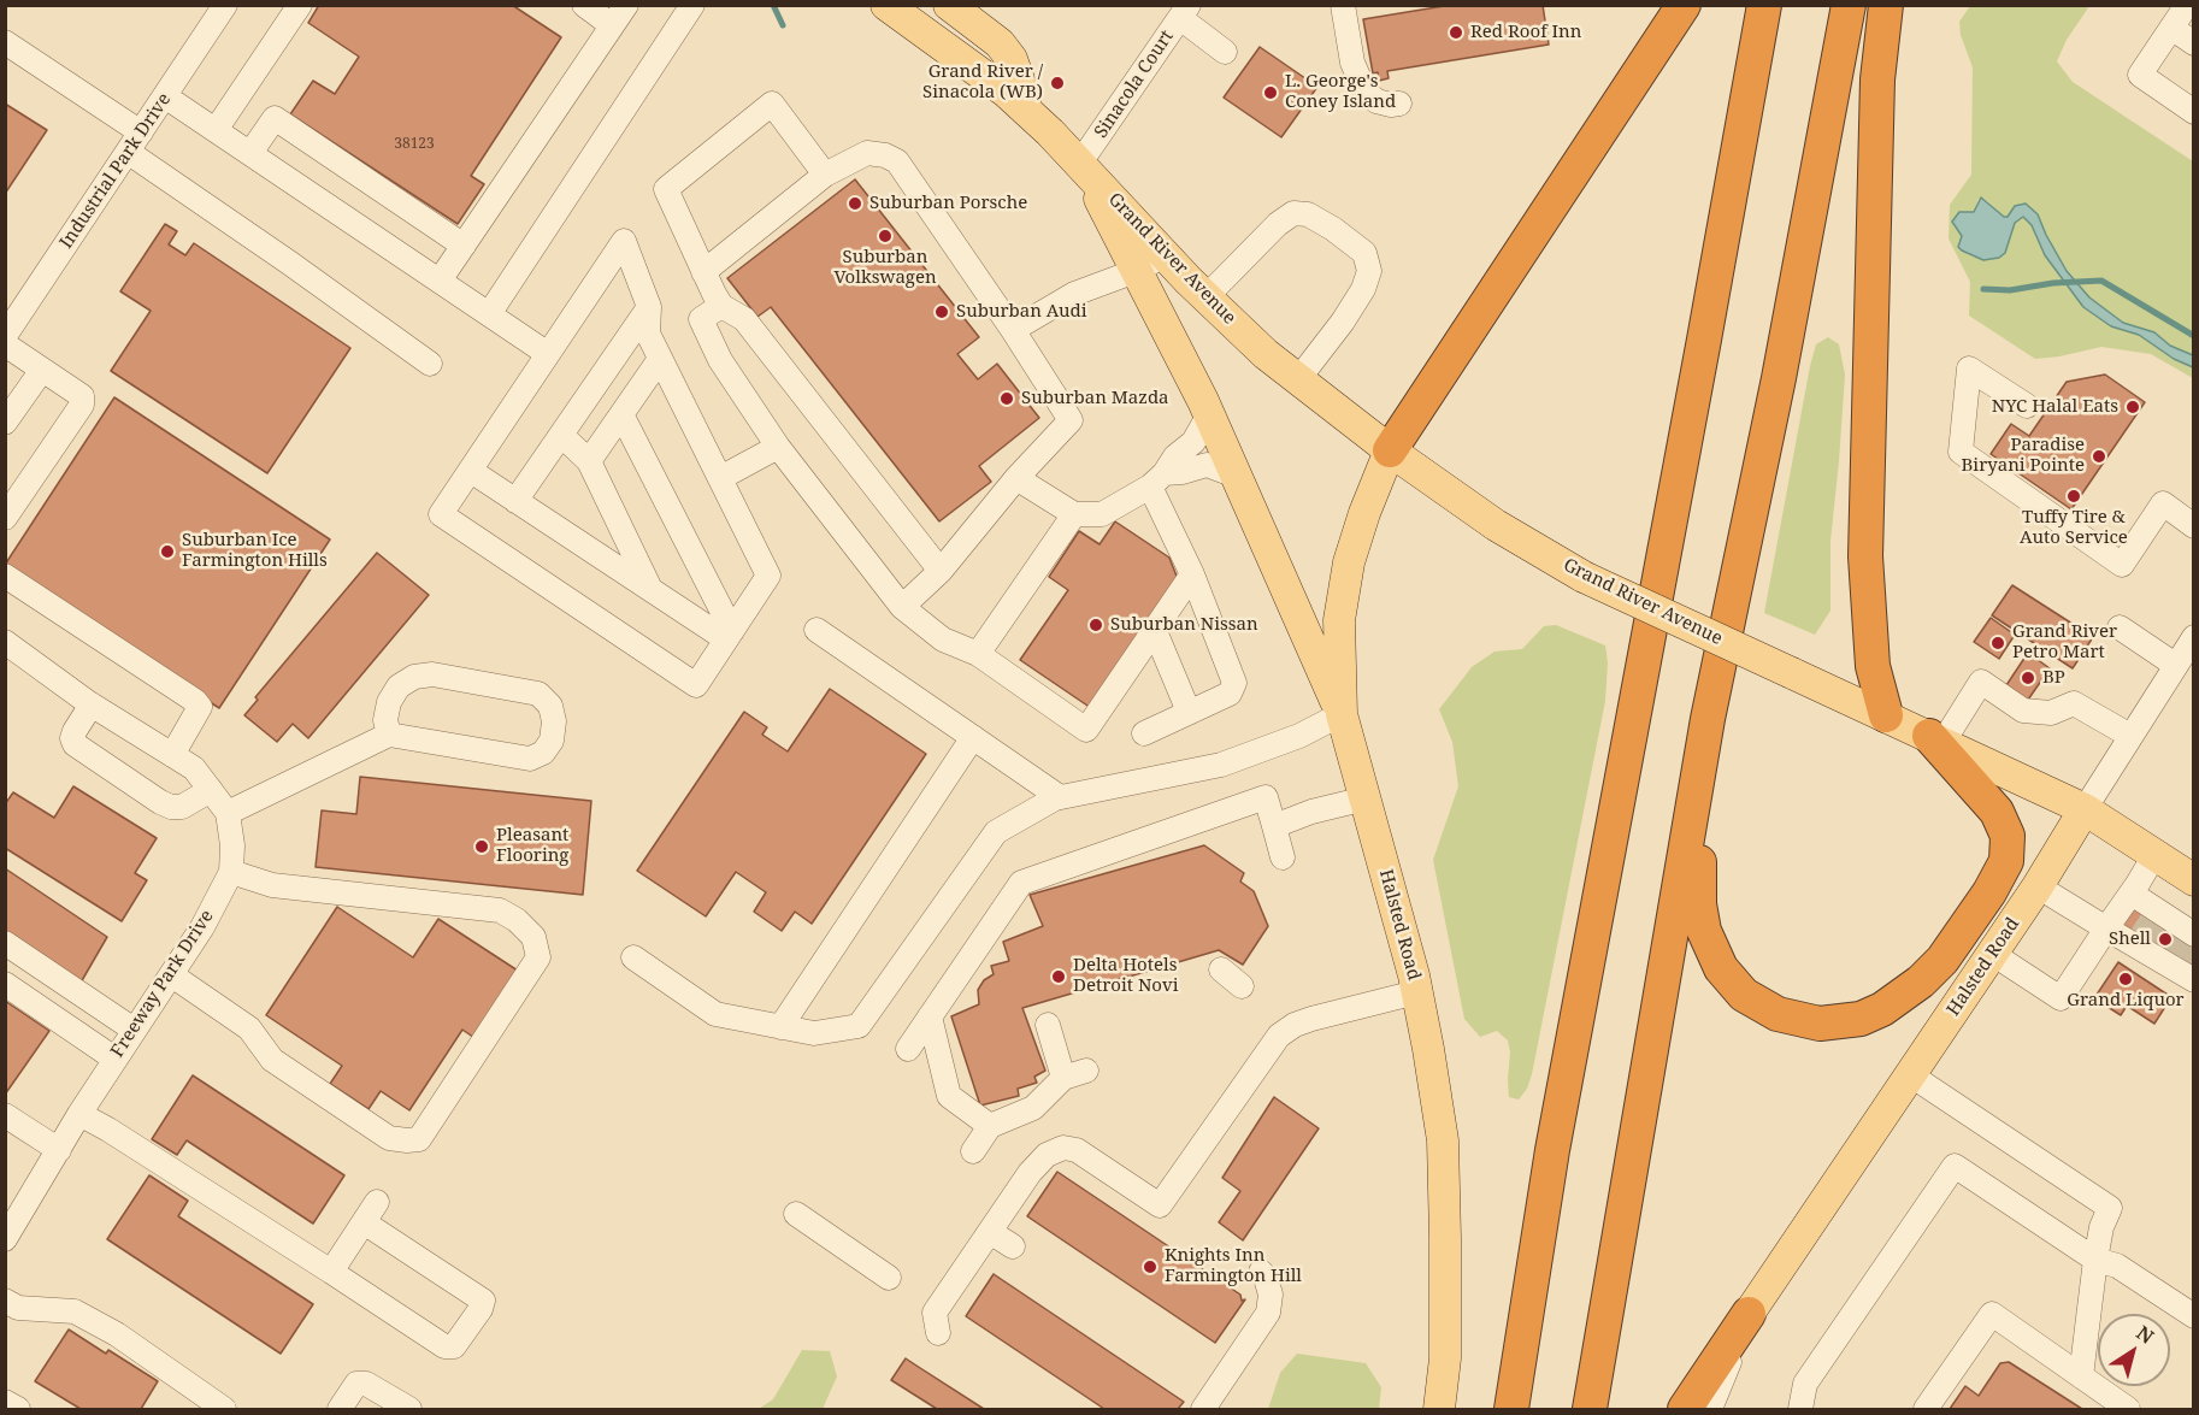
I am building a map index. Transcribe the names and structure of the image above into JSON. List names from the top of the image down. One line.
{"streets":{"main road":["Grand River Avenue","Halsted Road"],"street":["Sinacola Court","Industrial Park Drive","Freeway Park Drive"]},"crossings":[["Sinacola Court","Grand River Avenue"],["Grand River Avenue","Halsted Road"]],"places":["Red Roof Inn","Grand River / Sinacola (WB)","L. George's Coney Island","Suburban Porsche","Suburban Volkswagen","Suburban Audi","Suburban Mazda","NYC Halal Eats","Paradise Biryani Pointe","Tuffy Tire & Auto Service","Suburban Ice Farmington Hills","Suburban Nissan","Grand River Petro Mart","BP","Pleasant Flooring","Shell","Delta Hotels Detroit Novi","Grand Liquor","Knights Inn Farmington Hill"],"house_numbers":["38123"],"north":"top right"}
